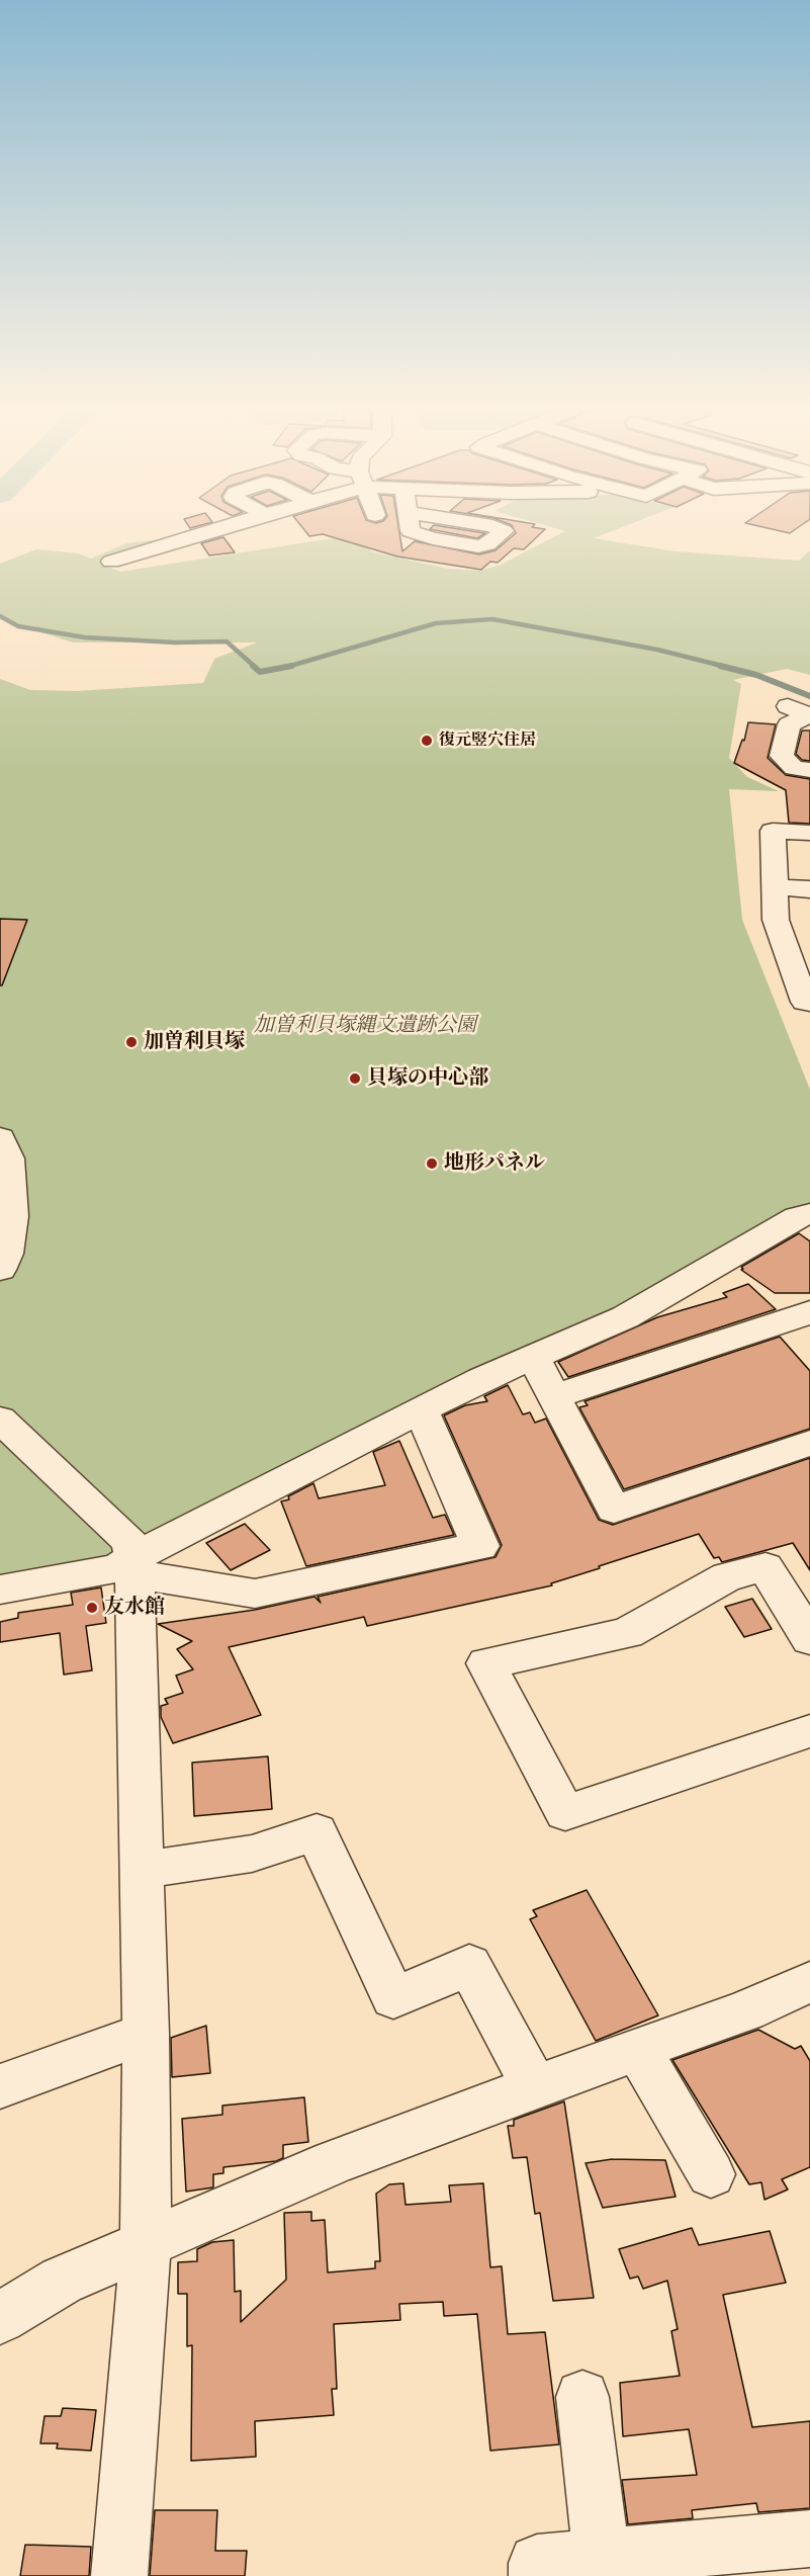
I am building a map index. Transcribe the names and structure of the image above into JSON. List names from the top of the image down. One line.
{"parks":["加曽利貝塚縄文遺跡公園"],"places":["復元竪穴住居","加曽利貝塚","貝塚の中心部","地形パネル","友水館"]}
